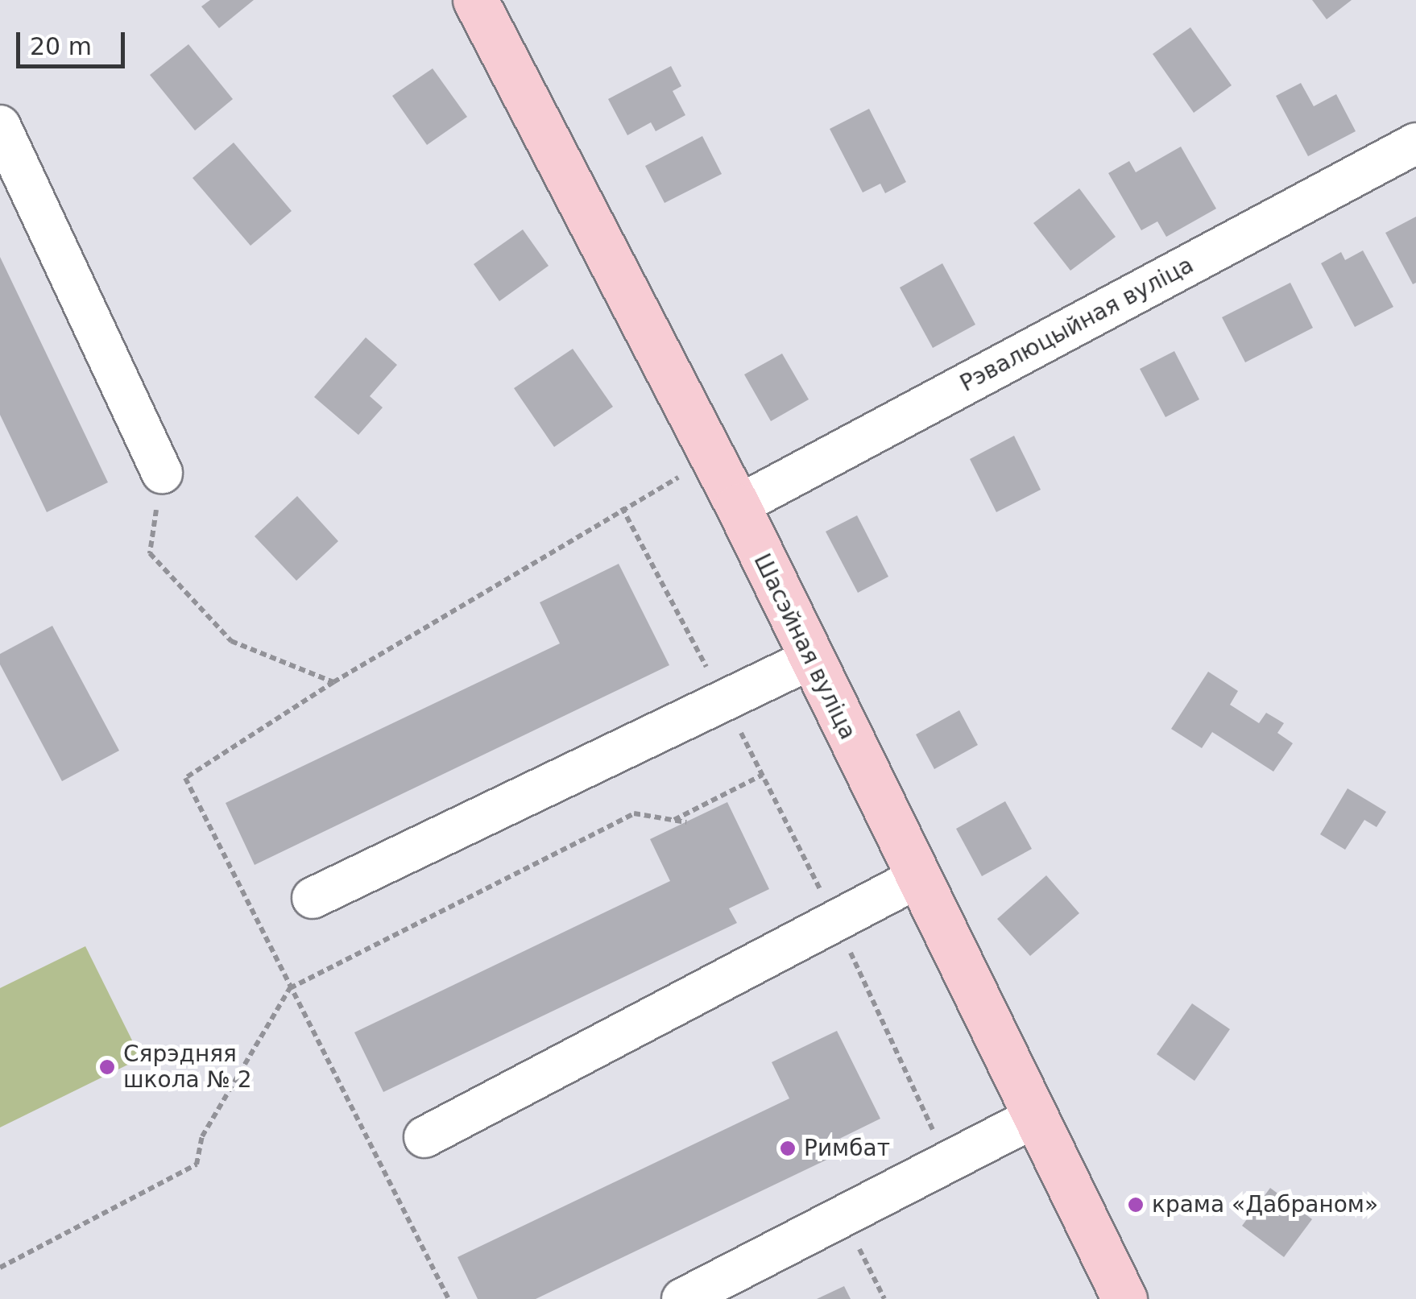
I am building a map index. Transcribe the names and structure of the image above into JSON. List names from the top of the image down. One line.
{"streets":{"main road":["Шасэйная вуліца"],"street":["Рэвалюцыйная вуліца"]},"crossings":[["Рэвалюцыйная вуліца","Шасэйная вуліца"]],"places":["Сярэдняя школа № 2","Римбат","крама «Дабраном»"],"scale_bar":"20 m"}
